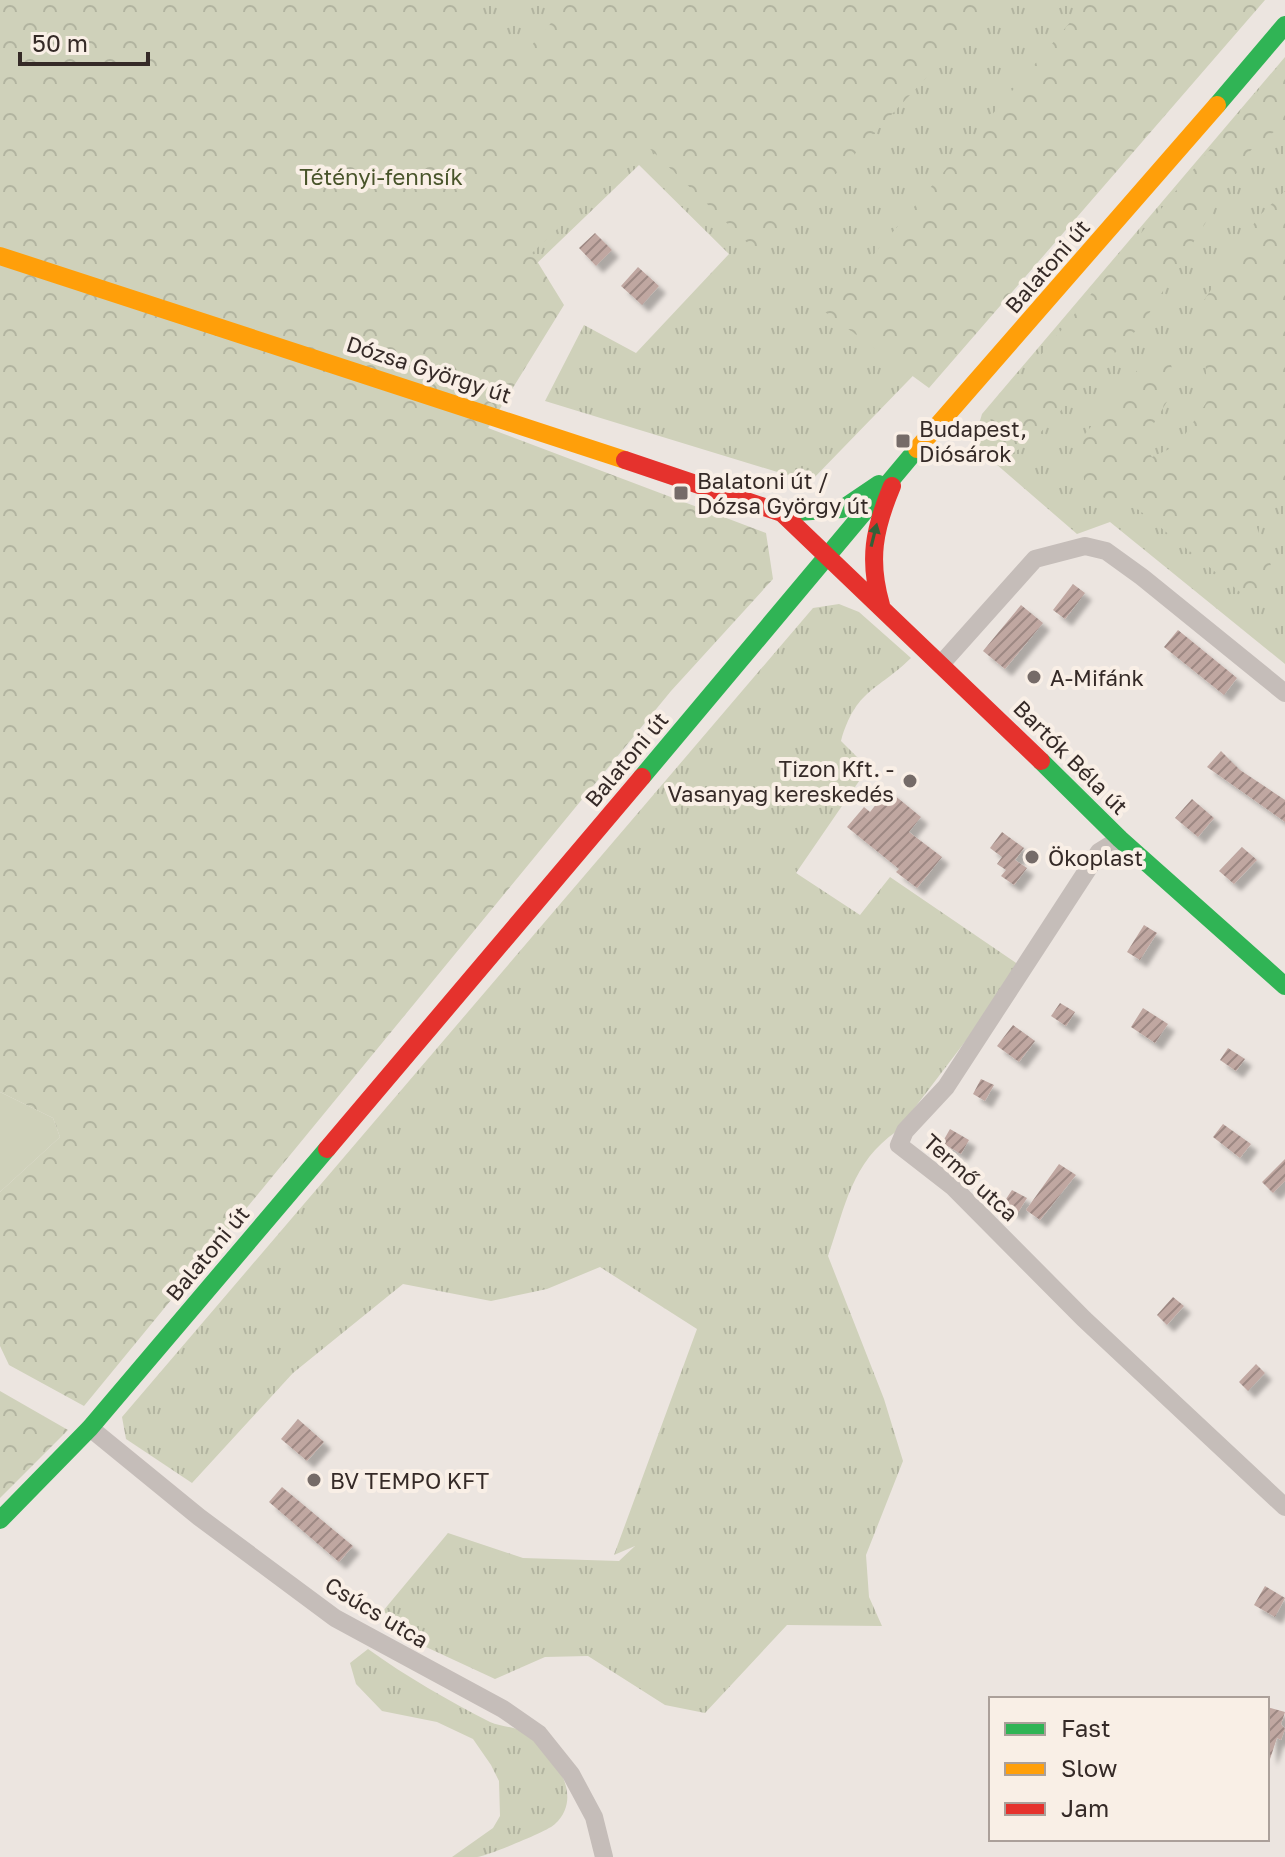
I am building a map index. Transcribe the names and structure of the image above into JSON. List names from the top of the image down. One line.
{"streets":{"main road":["Balatoni út","Dózsa György út","Bartók Béla út"],"street":["Termő utca","Csúcs utca"]},"crossings":[["Balatoni út","Dózsa György út"],["Balatoni út","Bartók Béla út"],["Balatoni út","Csúcs utca"],["Dózsa György út","Bartók Béla út"],["Bartók Béla út","Termő utca"]],"parks":["Tétényi-fennsík"],"places":{"transit":["Budapest, Diósárok","Balatoni út / Dózsa György út"],"other":["A-Mifánk","Tizon Kft. - Vasanyag kereskedés","Ökoplast","BV TEMPO KFT"]},"legend":["Fast","Slow","Jam"],"scale_bar":"50 m"}
